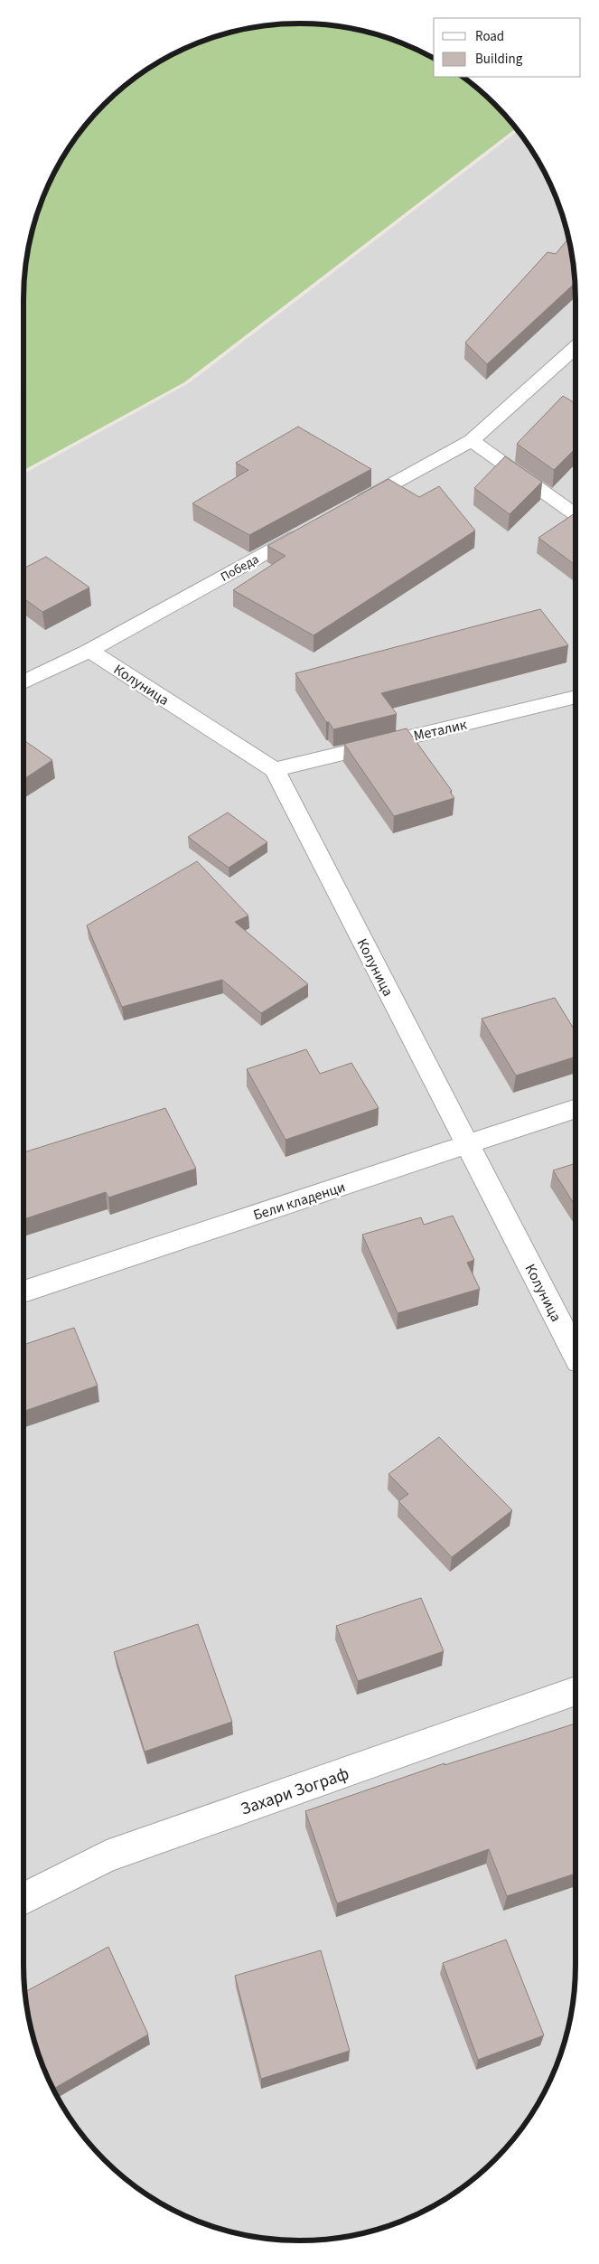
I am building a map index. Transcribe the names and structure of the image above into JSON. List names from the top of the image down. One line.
{"streets":{"street":["Победа","Колуница","Металик","Бели кладенци","Захари Зограф"]},"crossings":[["Победа","Колуница"],["Колуница","Металик"],["Колуница","Бели кладенци"]],"legend":["Road","Building"]}
